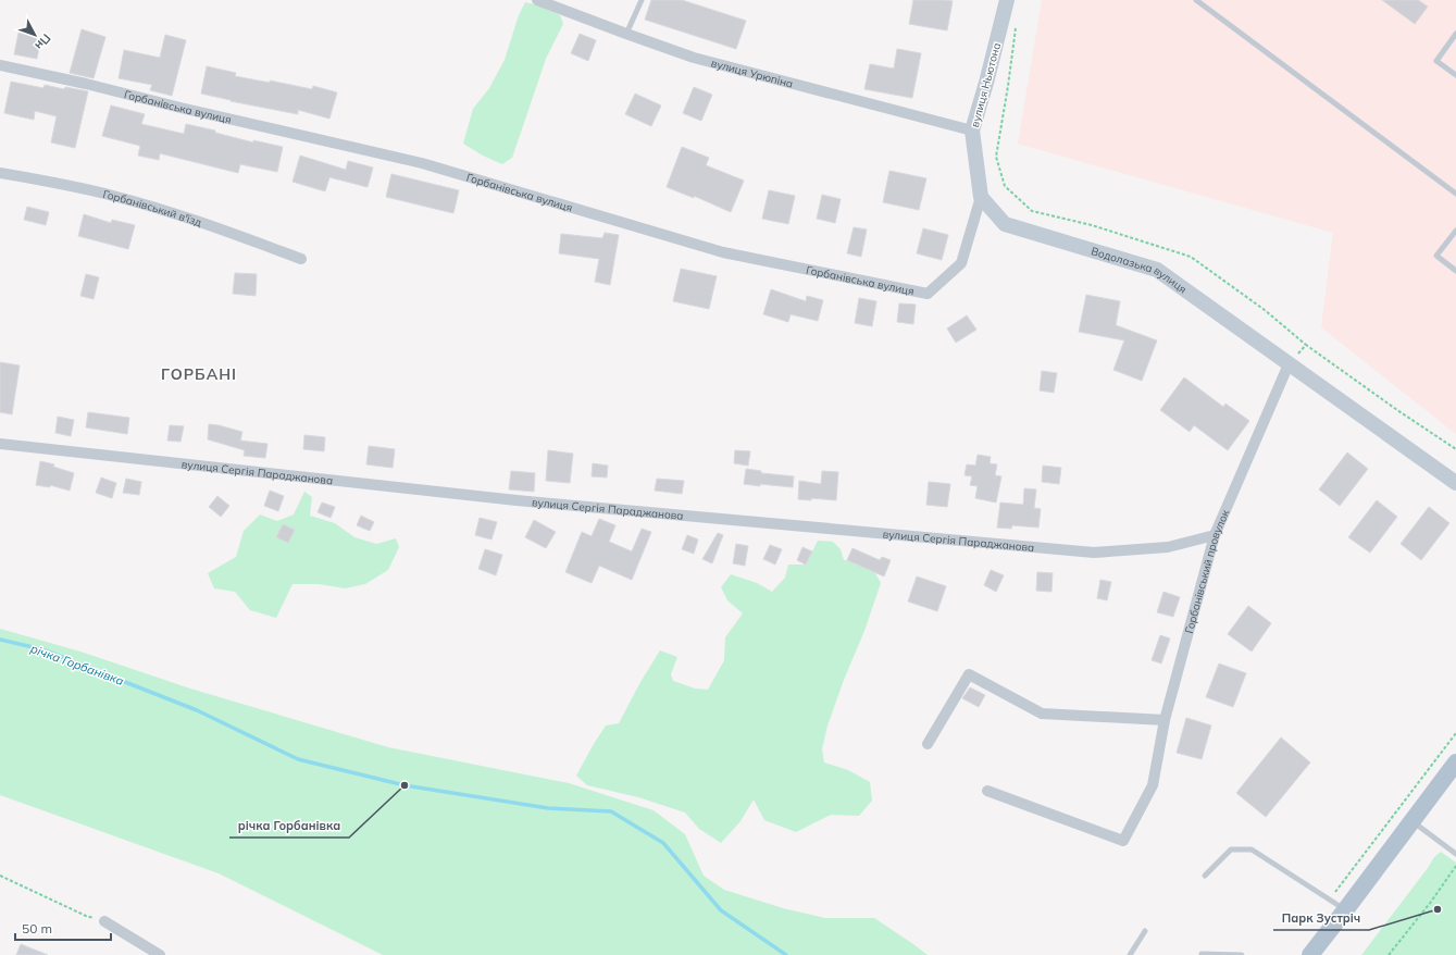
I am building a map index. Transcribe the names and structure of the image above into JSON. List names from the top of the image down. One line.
{"streets":{"street":["вулиця Урюпіна","вулиця Ньютона","Горбанівська вулиця","Горбанівський в'їзд","Водолазька вулиця","вулиця Сергія Параджанова","Горбанівський провулок"]},"crossings":[["вулиця Урюпіна","вулиця Ньютона"],["вулиця Ньютона","Горбанівська вулиця"],["вулиця Ньютона","Водолазька вулиця"],["Горбанівська вулиця","Водолазька вулиця"],["Водолазька вулиця","Горбанівський провулок"],["вулиця Сергія Параджанова","Горбанівський провулок"]],"districts":["ГОРБАНІ"],"water":["річка Горбанівка"],"places":["річка Горбанівка","Парк Зустріч"],"scale_bar":"50 m","north":"bottom right"}
